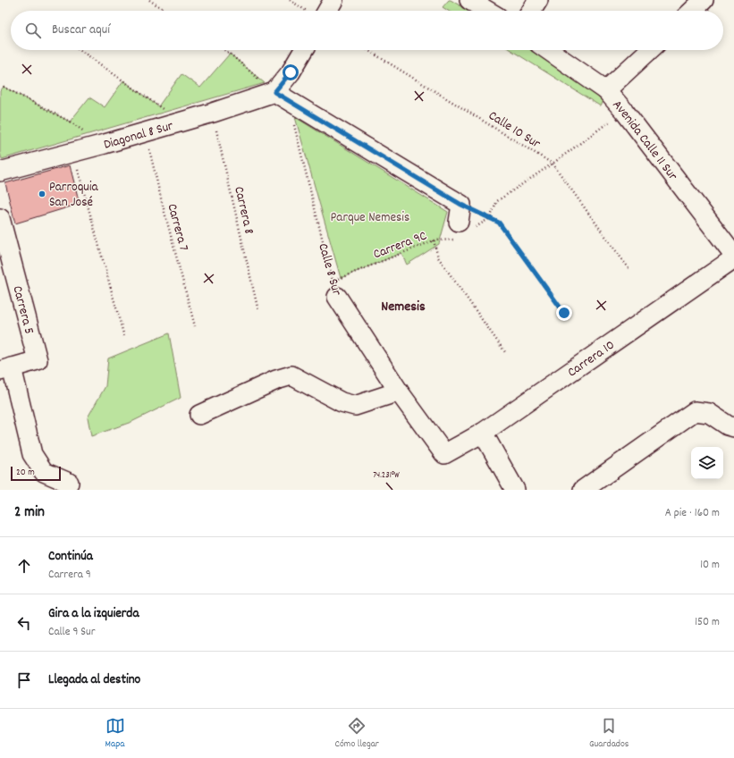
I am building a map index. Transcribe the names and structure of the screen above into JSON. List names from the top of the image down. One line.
{"streets":{"street":["Diagonal 8 Sur","Avenida Calle 11 Sur","Calle 8 Sur","Carrera 5","Carrera 10"],"path":["Calle 10 Sur","Carrera 8","Carrera 7","Carrera 9C"]},"crossings":[["Diagonal 8 Sur","Carrera 8"],["Diagonal 8 Sur","Carrera 7"],["Diagonal 8 Sur","Calle 8 Sur"],["Carrera 9C","Calle 8 Sur"],["Calle 8 Sur","Carrera 10"]],"districts":["Nemesis"],"parks":["Parque Nemesis"],"places":["Parroquia San José"],"scale_bar":"20 m","page":{"search":"Buscar aquí","scale":"20 m","heading":["2 min","A pie · 160 m"],"list":[["Continúa","Carrera 9","10 m"],["Gira a la izquierda","Calle 9 Sur","150 m"],"Llegada al destino"],"nav":["Mapa","Cómo llegar","Guardados"]},"coordinates":["74.231°W"]}
